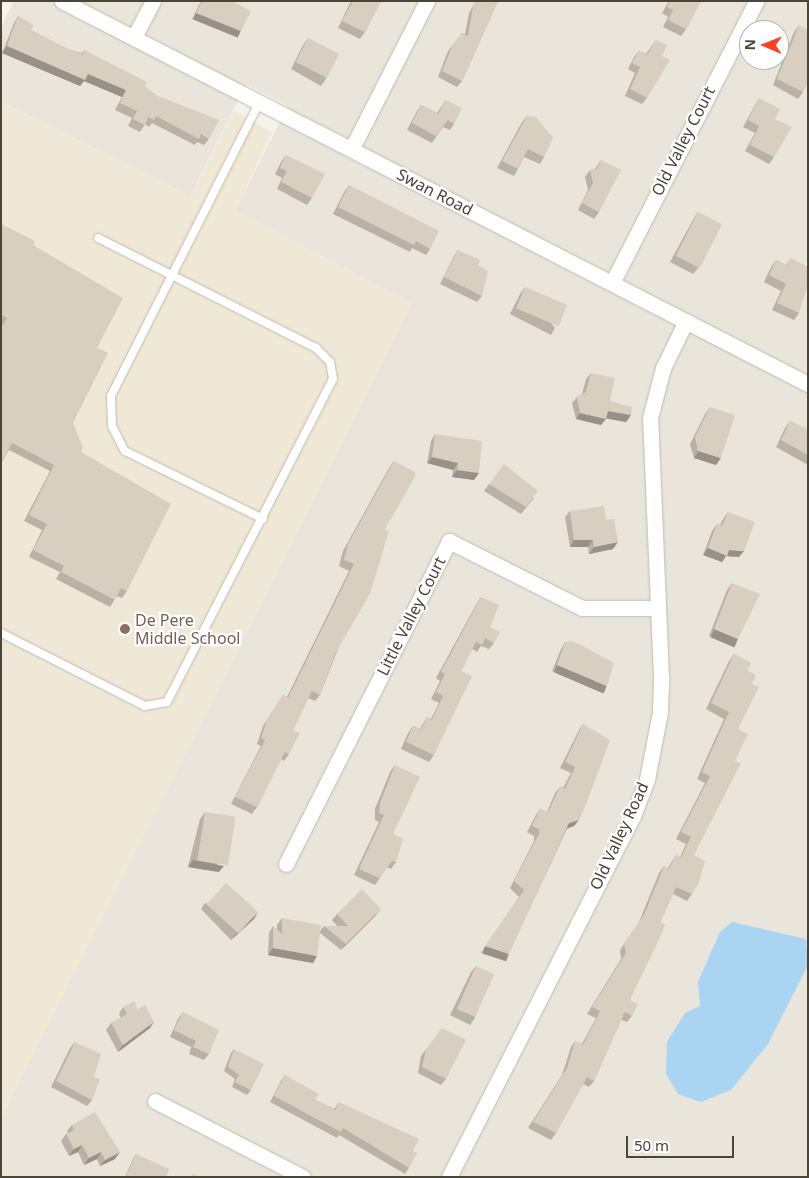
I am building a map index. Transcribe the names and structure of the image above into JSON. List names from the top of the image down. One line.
{"streets":{"street":["Old Valley Court","Swan Road","Little Valley Court","Old Valley Road"]},"crossings":[["Old Valley Court","Swan Road"],["Swan Road","Old Valley Road"],["Little Valley Court","Old Valley Road"]],"places":["De Pere Middle School"],"scale_bar":"50 m","north":"left"}
